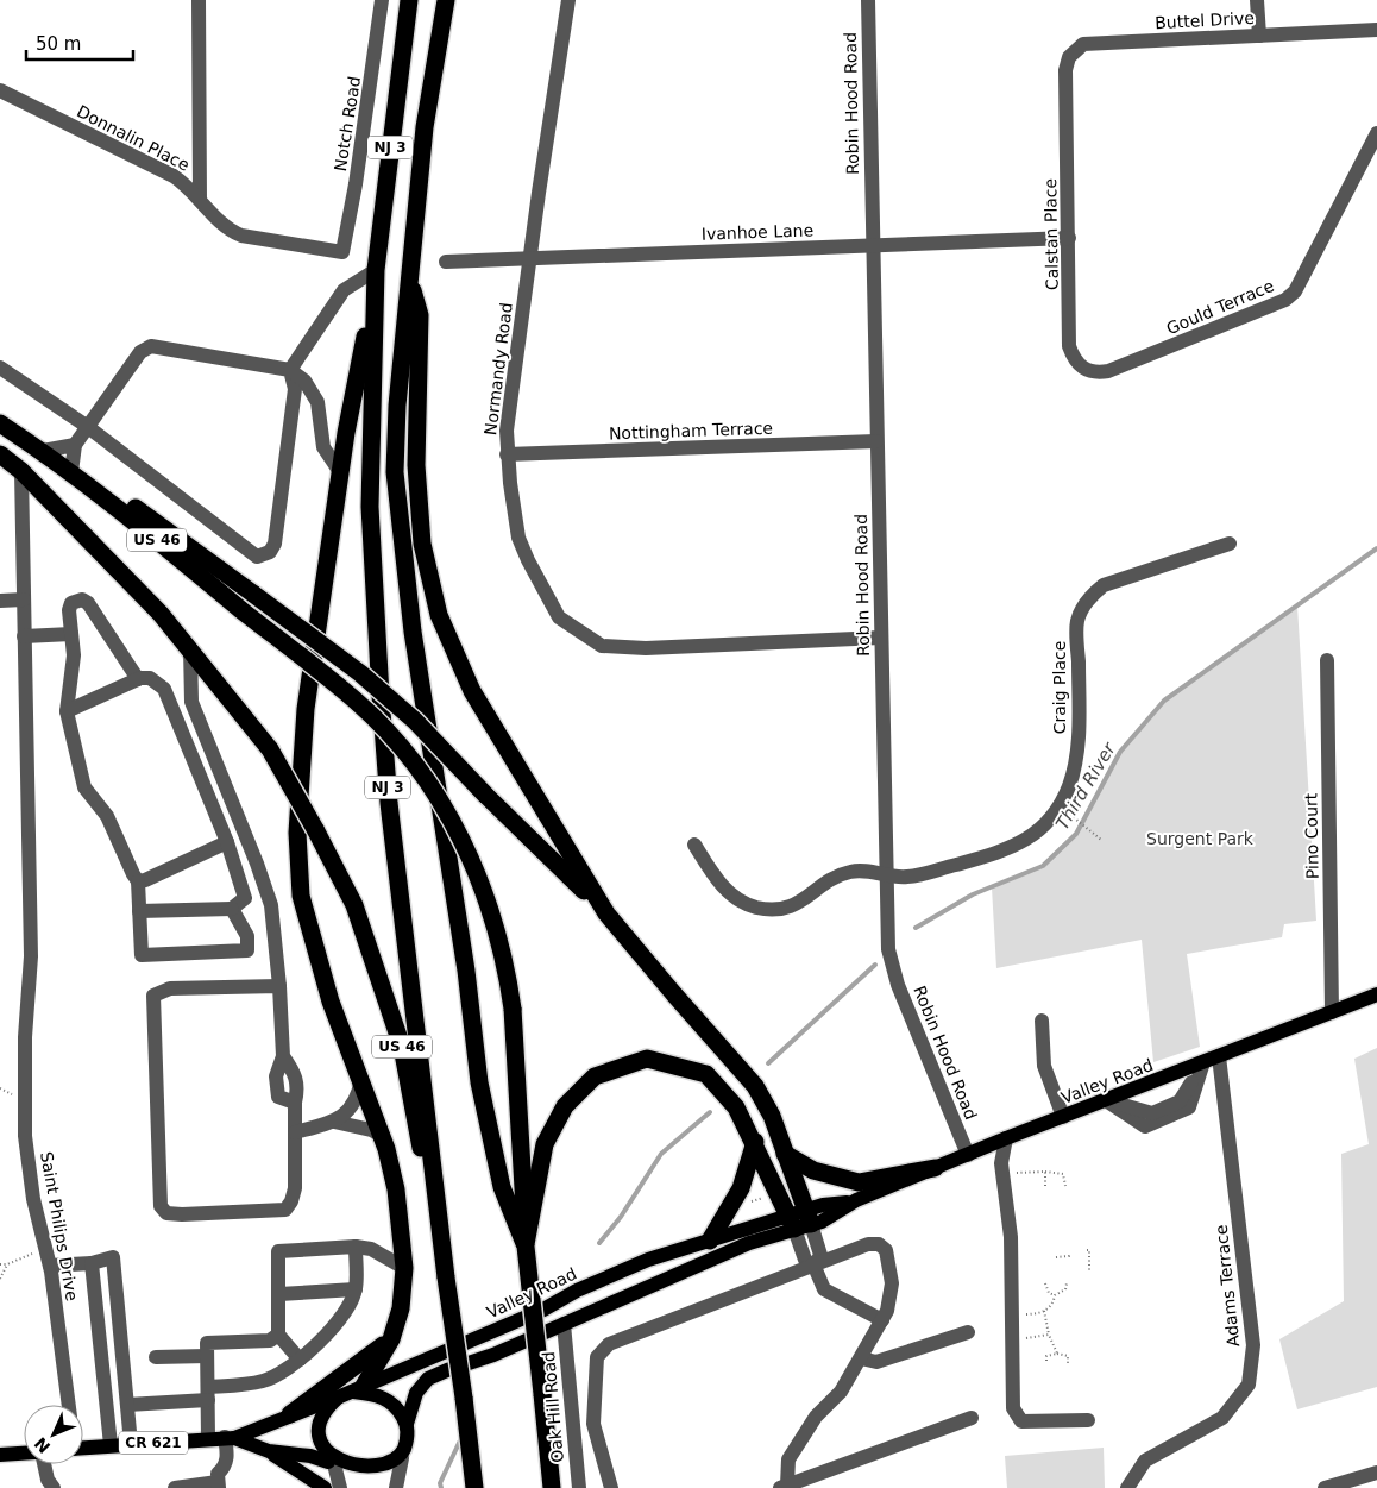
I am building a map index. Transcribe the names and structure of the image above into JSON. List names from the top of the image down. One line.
{"streets":{"highway":["NJ 3","US 46"],"main road":["Valley Road","CR 621"],"street":["Buttel Drive","Robin Hood Road","Notch Road","Donnalin Place","Ivanhoe Lane","Calstan Place","Gould Terrace","Normandy Road","Nottingham Terrace","Craig Place","Pino Court","Saint Philips Drive","Adams Terrace","Oak Hill Road"]},"crossings":[["Buttel Drive","Calstan Place"],["Robin Hood Road","Ivanhoe Lane"],["Robin Hood Road","Normandy Road"],["Robin Hood Road","Nottingham Terrace"],["Robin Hood Road","Craig Place"],["Robin Hood Road","Valley Road"],["Notch Road","Donnalin Place"],["NJ 3","US 46"],["Ivanhoe Lane","Calstan Place"],["Ivanhoe Lane","Normandy Road"],["Calstan Place","Gould Terrace"],["Normandy Road","Nottingham Terrace"],["US 46","Saint Philips Drive"],["Pino Court","Valley Road"],["Valley Road","Adams Terrace"],["Valley Road","Oak Hill Road"]],"water":["Third River"],"parks":["Surgent Park"],"scale_bar":"50 m","north":"bottom left"}
